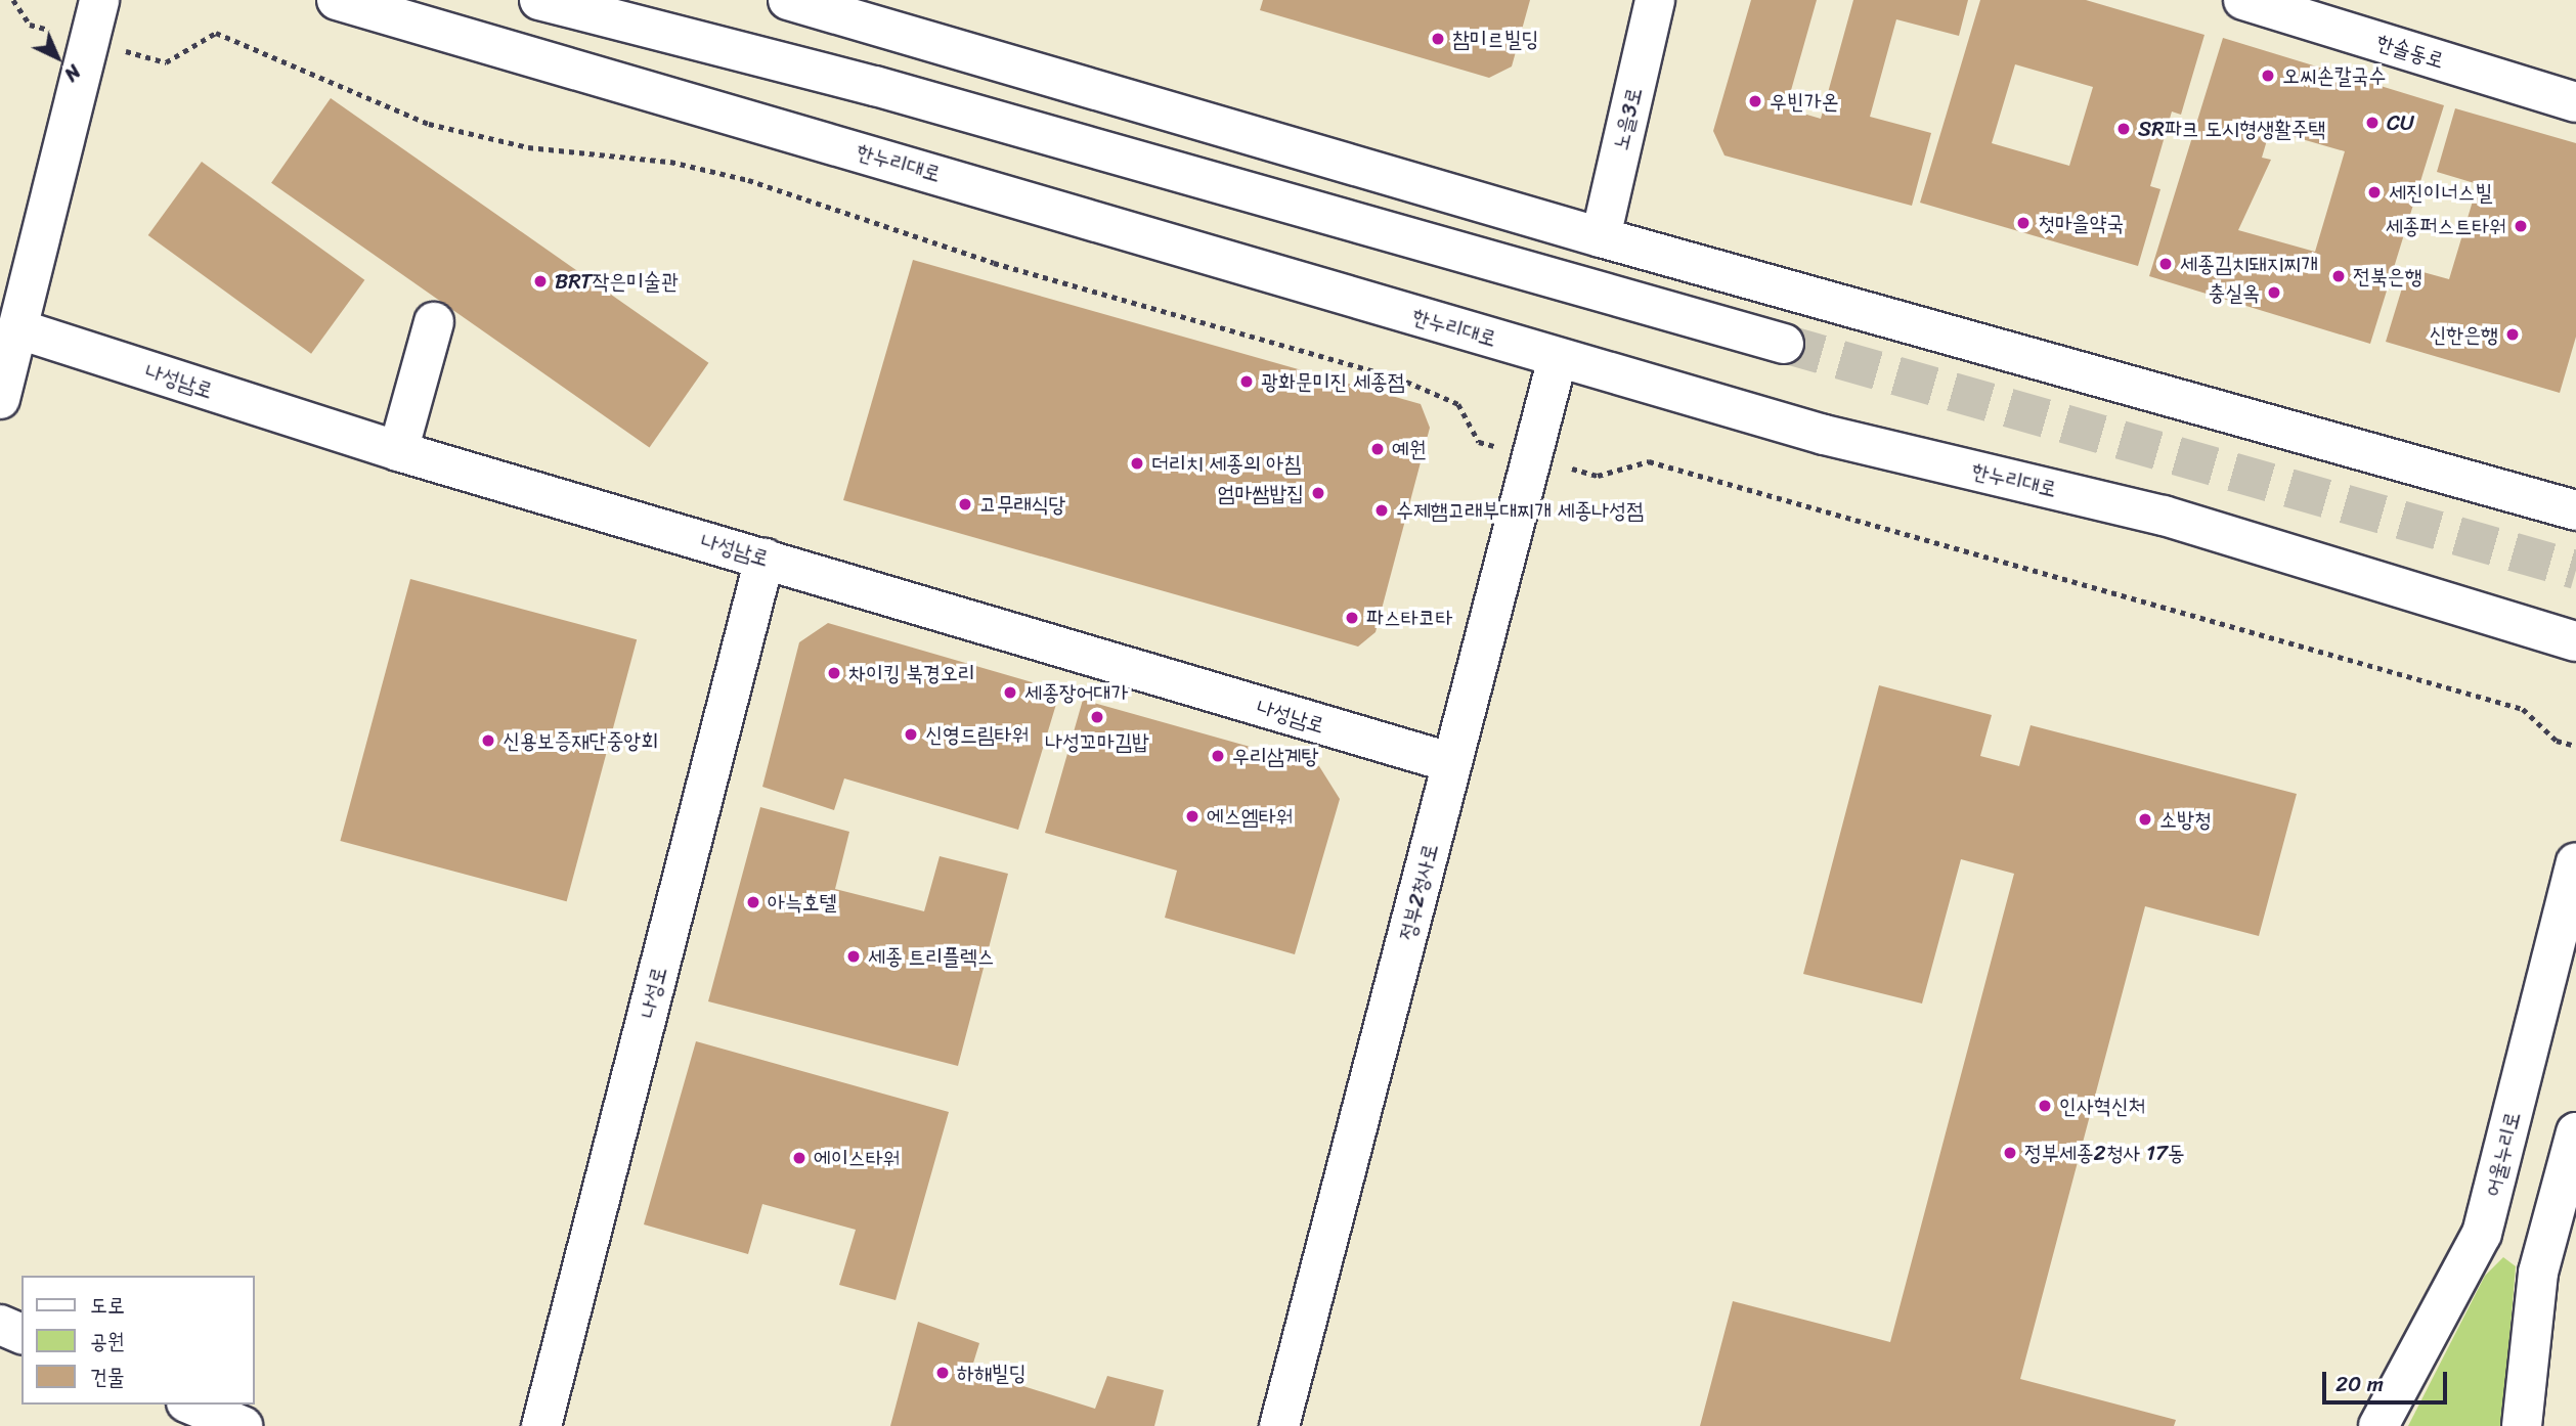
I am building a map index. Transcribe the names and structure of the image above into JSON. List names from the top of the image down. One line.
{"streets":{"street":["한솔동로","노을3로","한누리대로","나성남로","정부2청사로","나성로","어울누리로"]},"crossings":[["한누리대로","정부2청사로"],["나성남로","정부2청사로"],["나성남로","나성로"]],"places":["참미르빌딩","오씨손칼국수","우빈가온","CU","SR파크 도시형생활주택","세진이너스빌","첫마을약국","세종퍼스트타워","세종김치돼지찌개","전북은행","BRT작은미술관","충실옥","신한은행","광화문미진 세종점","예원","더리치 세종의 아침","엄마쌈밥집","고무래식당","수제햄고래부대찌개 세종나성점","파스타코타","차이킹 북경오리","세종장어대가","나성꼬마김밥","신영드림타워","신용보증재단중앙회","우리삼계탕","에스엠타워","소방청","아늑호텔","세종 트리플렉스","인사혁신처","정부세종2청사 17동","에이스타워","하해빌딩"],"legend":["도로","공원","건물"],"scale_bar":"20 m","north":"bottom right"}
